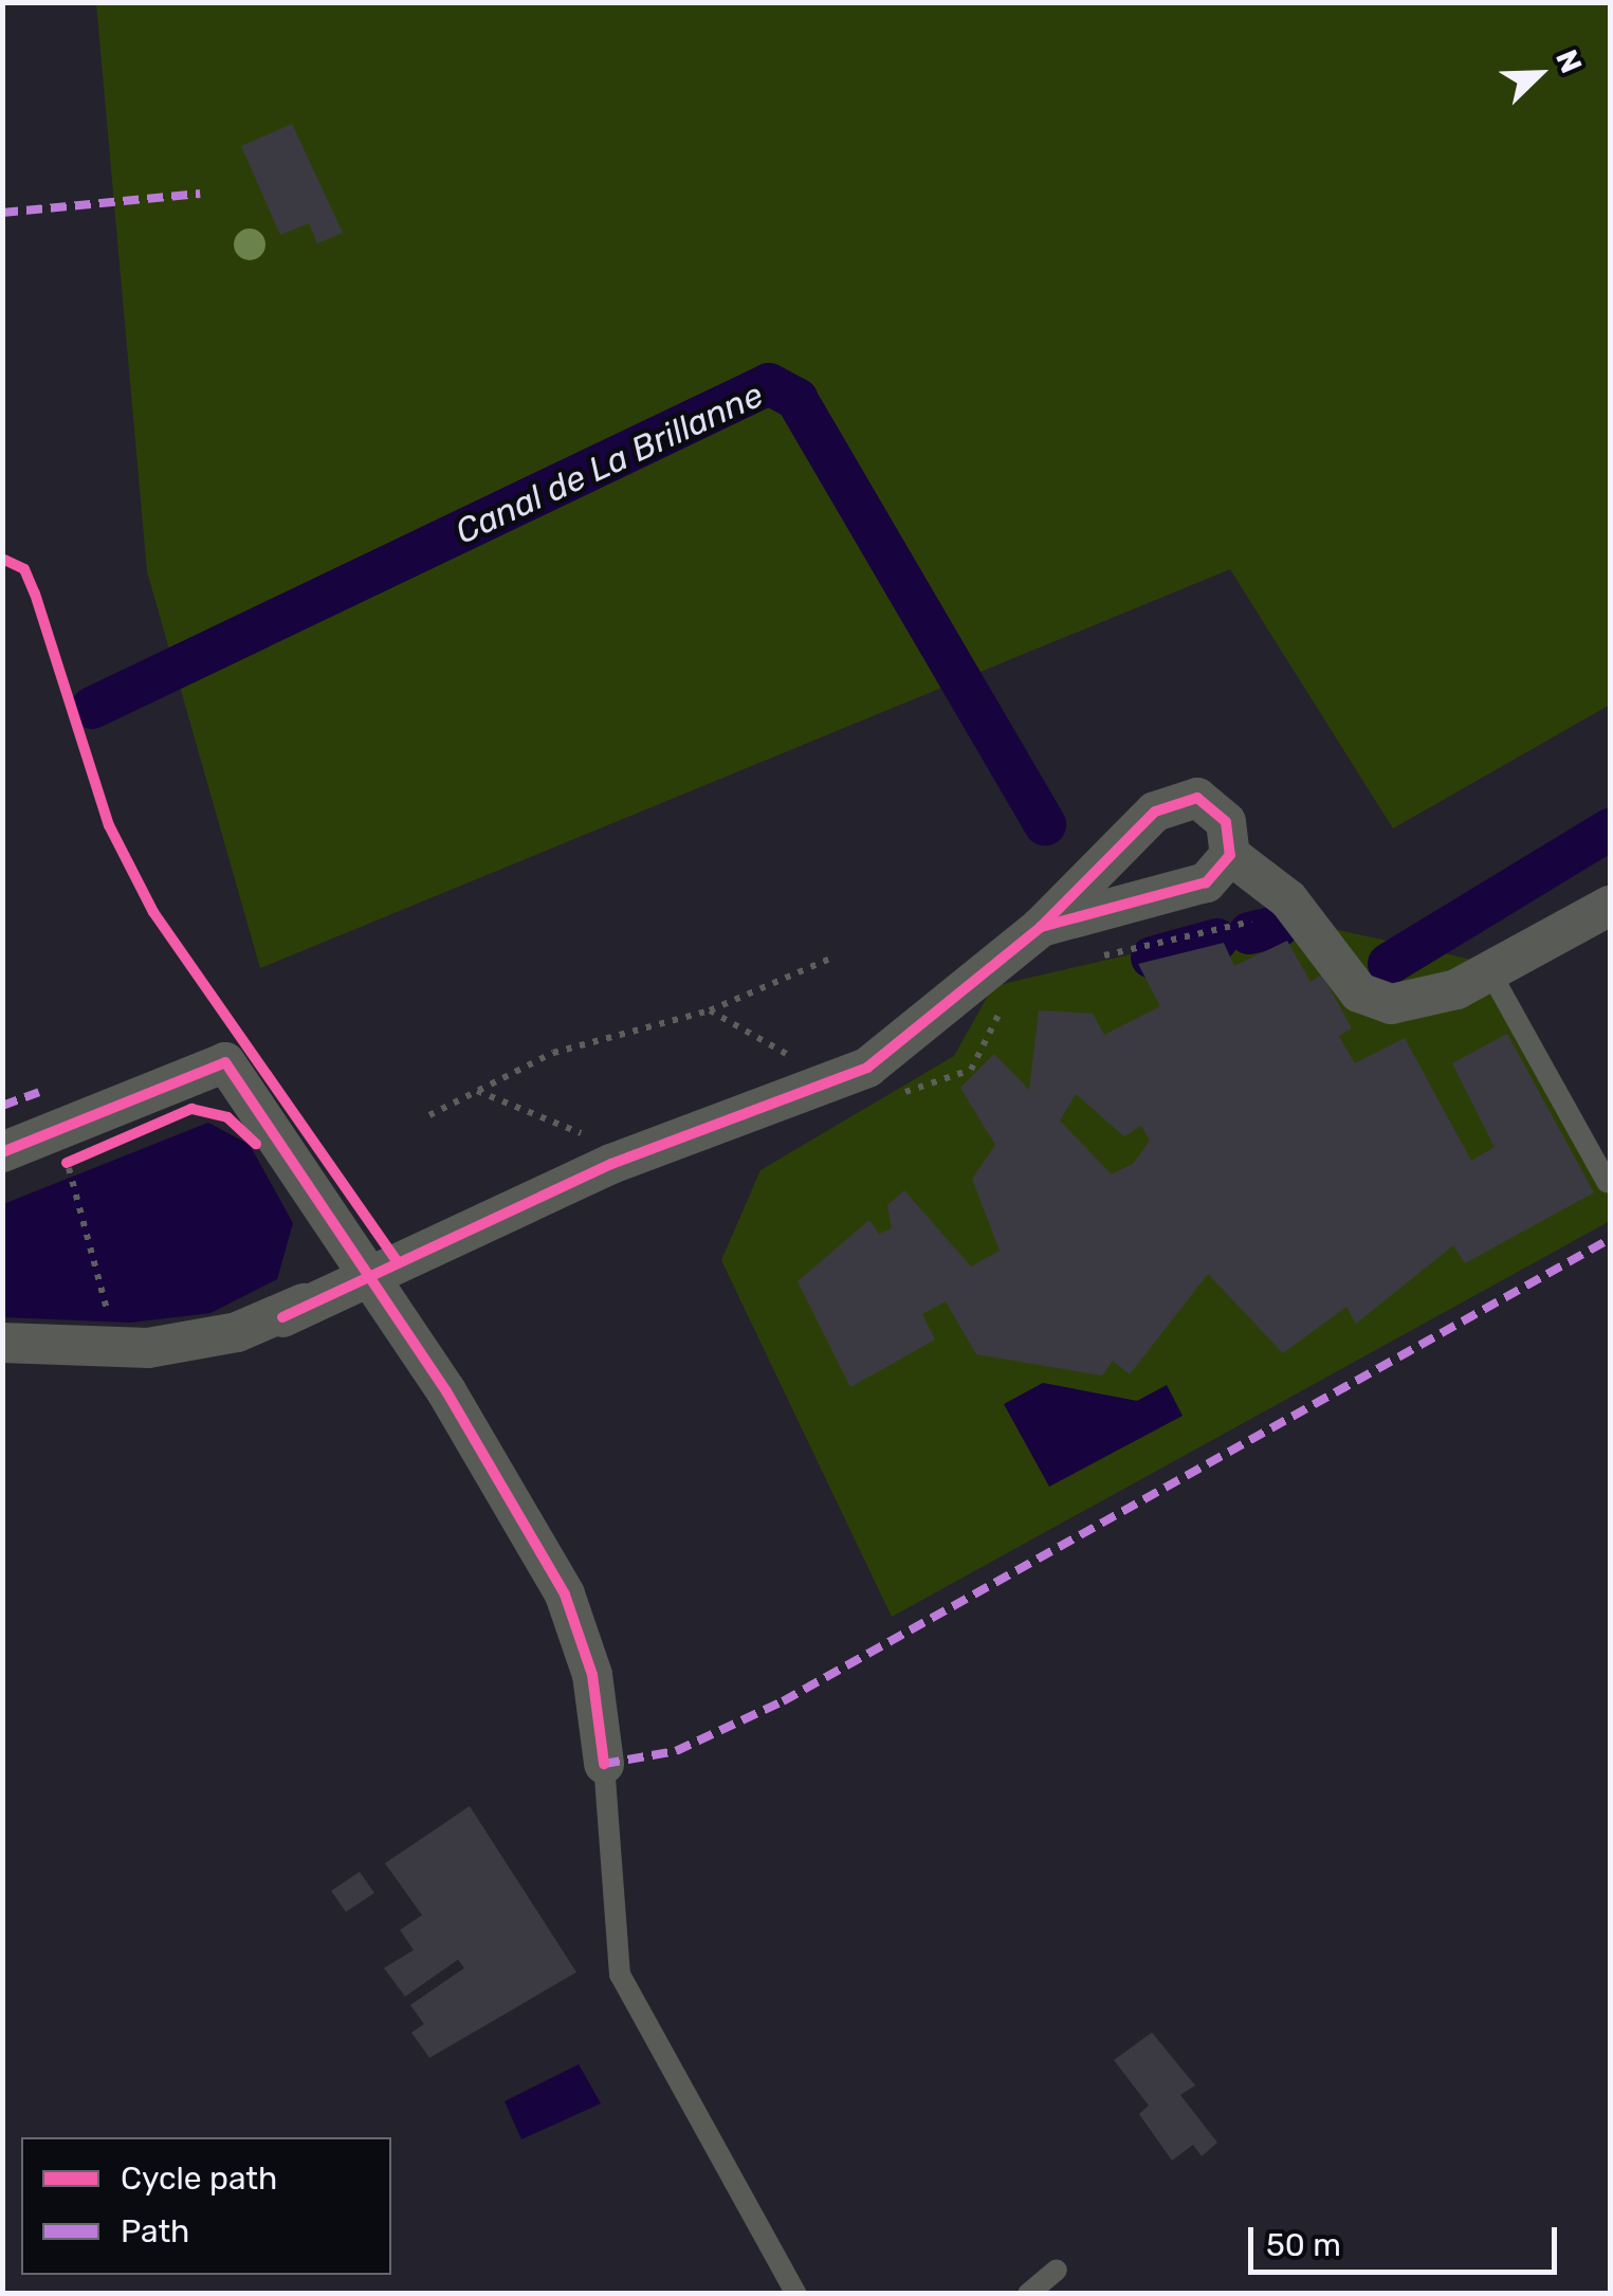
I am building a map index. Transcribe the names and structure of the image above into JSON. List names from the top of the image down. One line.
{"water":["Canal de La Brillanne"],"legend":["Cycle path","Path"],"scale_bar":"50 m","north":"top right"}
